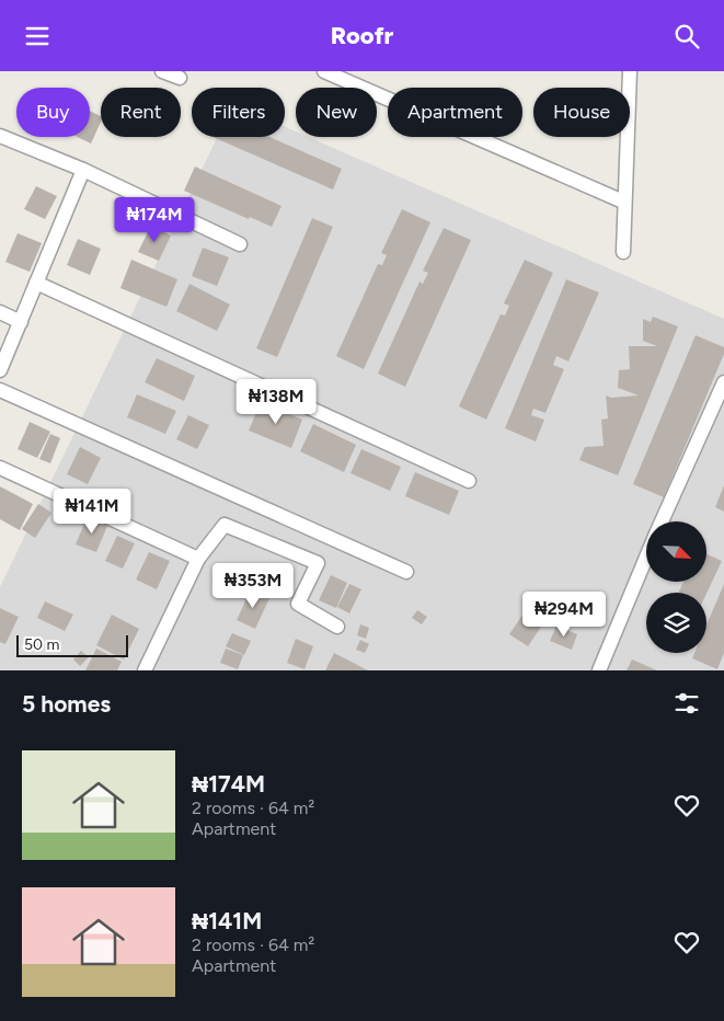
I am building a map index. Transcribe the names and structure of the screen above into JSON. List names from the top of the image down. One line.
{"scale_bar":"50 m","north":"bottom right","page":{"header":"Roofr","chip":["Buy","Rent","Filters","New","Apartment","House"],"price":["₦174M","₦138M","₦141M","₦353M","₦294M"],"scale":"50 m","heading":"5 homes","list":[{"name":"₦174M","note":"2 rooms · 64 m² · Apartment"},{"name":"₦141M","note":"2 rooms · 64 m² · Apartment"}]}}
